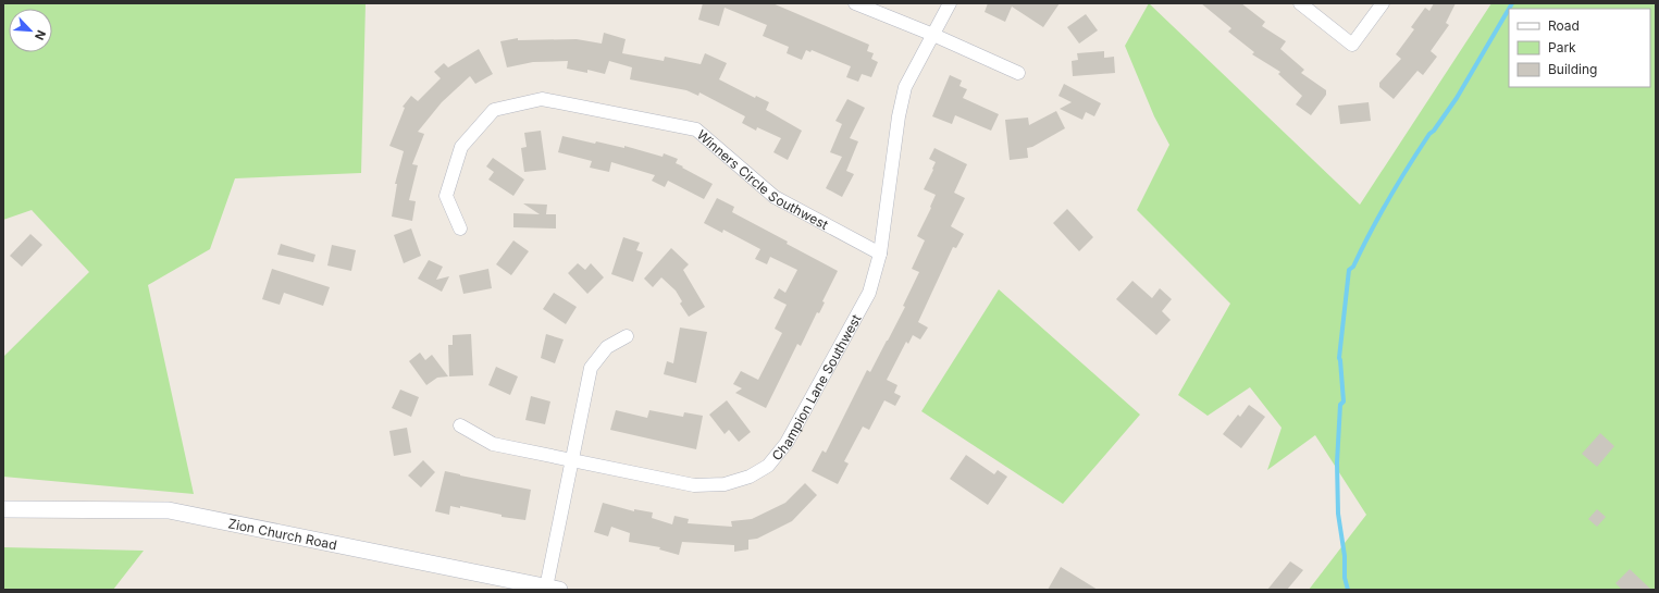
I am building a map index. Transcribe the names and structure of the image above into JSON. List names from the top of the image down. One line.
{"streets":{"street":["Winners Circle Southwest","Champion Lane Southwest","Zion Church Road"]},"crossings":[["Winners Circle Southwest","Champion Lane Southwest"]],"legend":["Road","Park","Building"],"north":"bottom right"}
